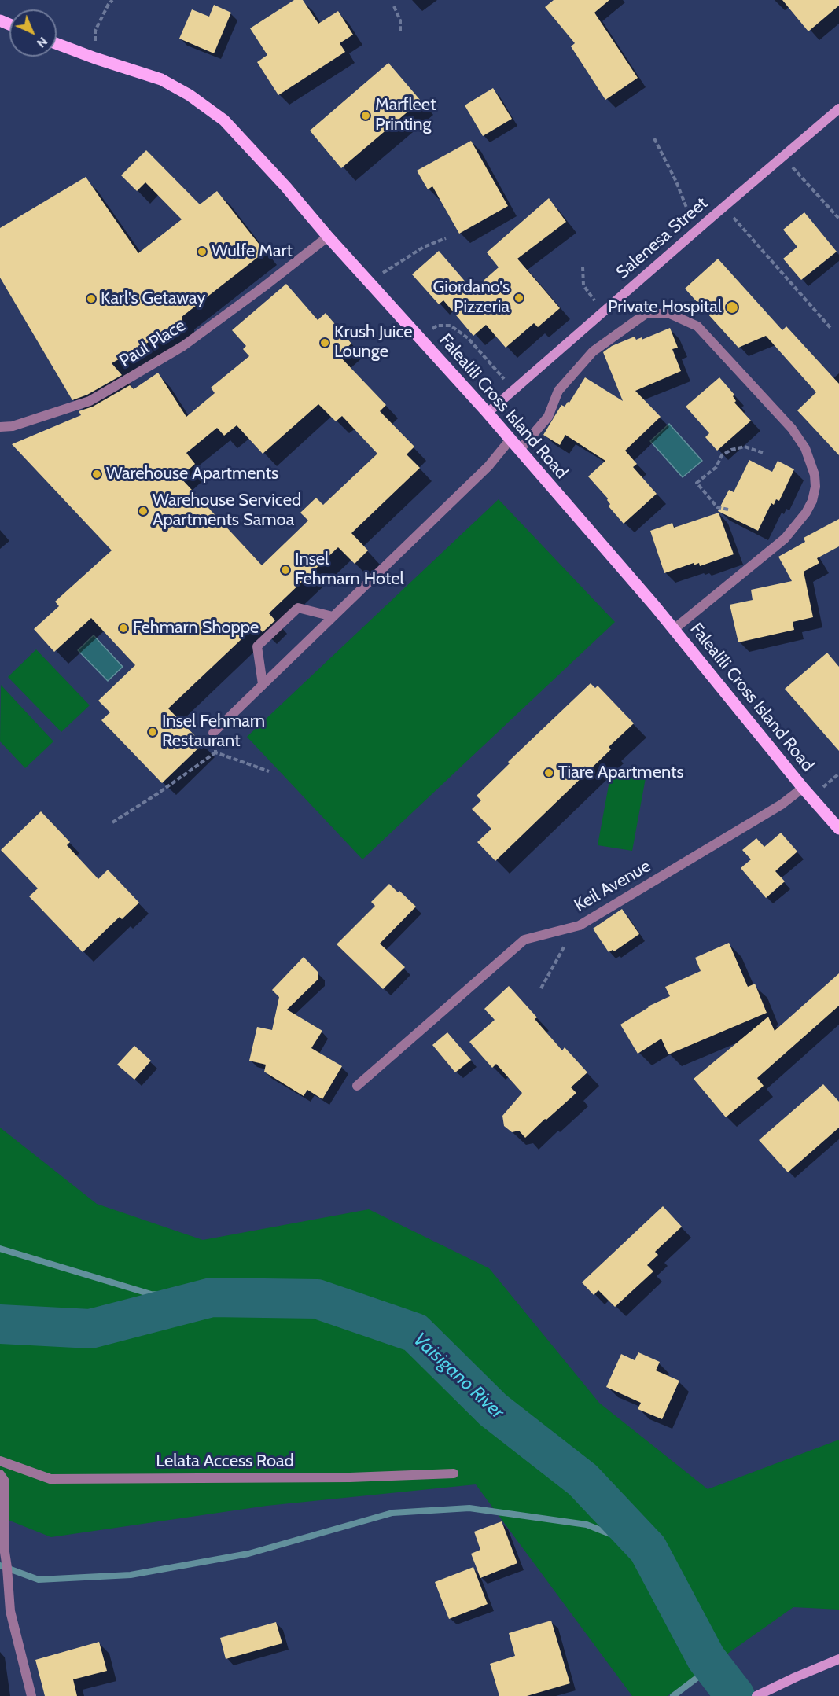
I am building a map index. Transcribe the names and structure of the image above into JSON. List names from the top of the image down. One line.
{"streets":{"main road":["Salenesa Street","Falealili Cross Island Road"],"street":["Paul Place","Keil Avenue","Lelata Access Road"]},"crossings":[["Salenesa Street","Falealili Cross Island Road"],["Paul Place","Falealili Cross Island Road"],["Falealili Cross Island Road","Keil Avenue"]],"water":["Vaisigano River"],"places":["Marfleet Printing","Wulfe Mart","Giordano's Pizzeria","Karl's Getaway","Private Hospital","Krush Juice Lounge","Warehouse Apartments","Warehouse Serviced Apartments Samoa","Insel Fehmarn Hotel","Fehmarn Shoppe","Insel Fehmarn Restaurant","Tiare Apartments"],"north":"bottom right"}
